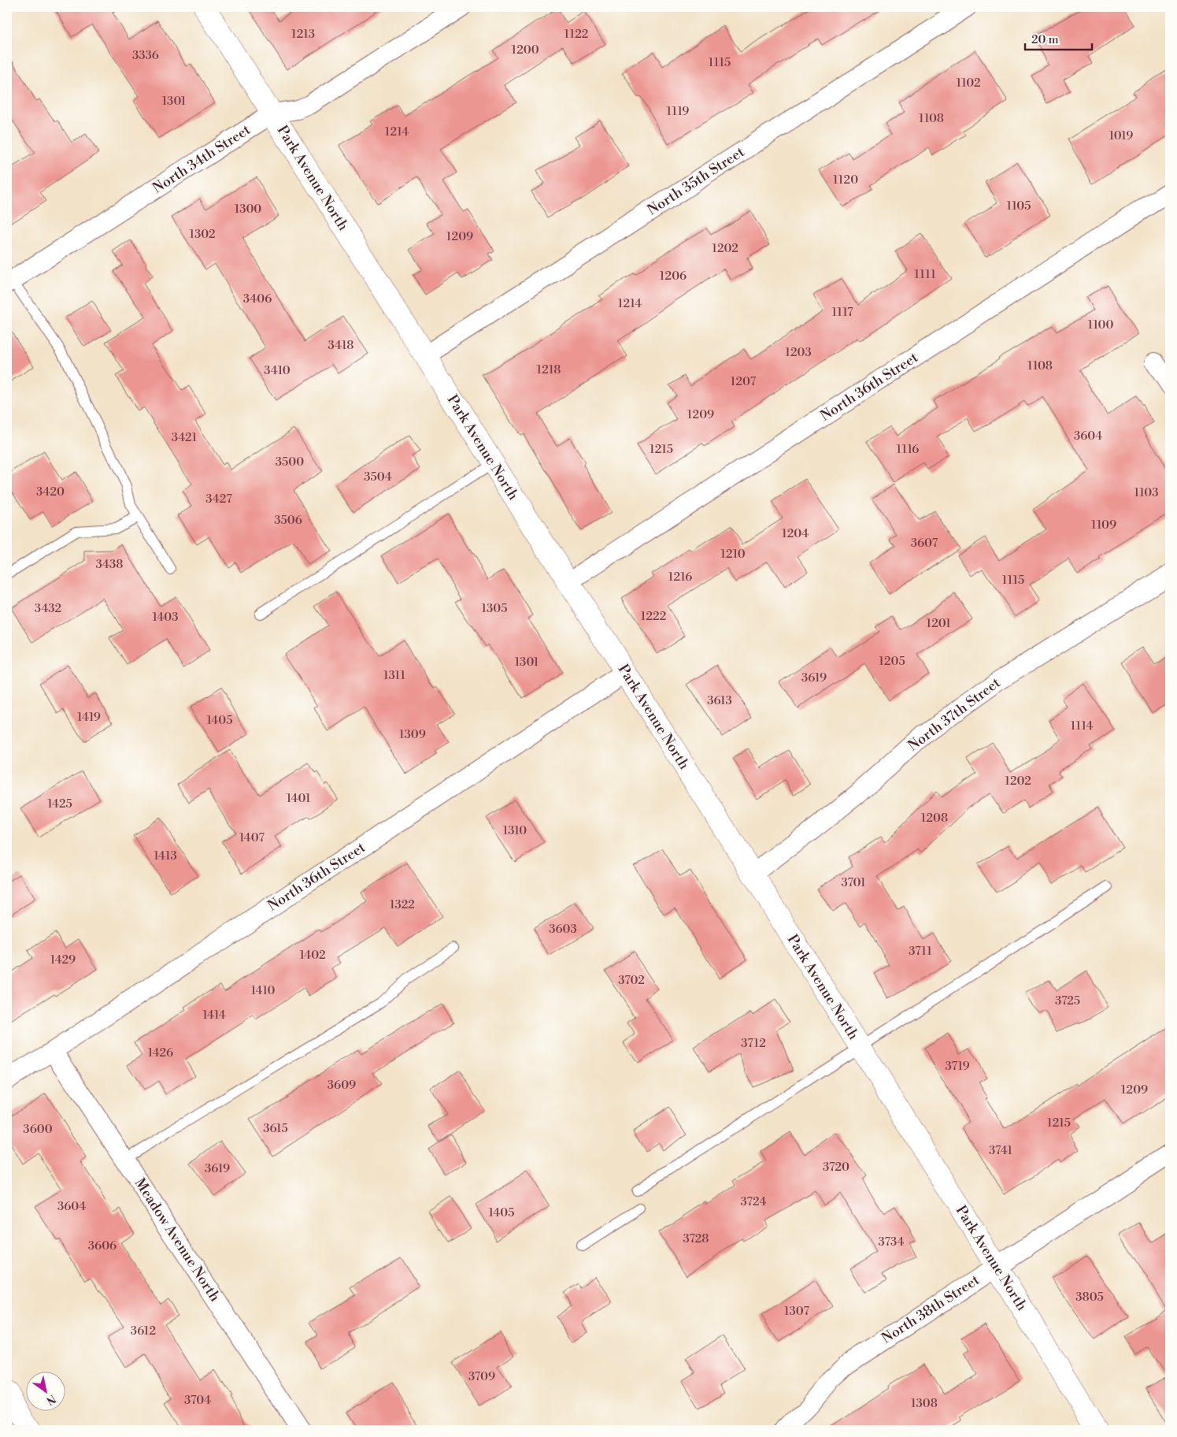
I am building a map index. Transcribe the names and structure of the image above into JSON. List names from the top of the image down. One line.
{"streets":{"main road":["Park Avenue North"],"street":["North 34th Street","North 35th Street","North 36th Street","North 37th Street","Meadow Avenue North","North 38th Street"]},"crossings":[["North 34th Street","Park Avenue North"],["Park Avenue North","North 35th Street"],["Park Avenue North","North 36th Street"],["Park Avenue North","North 37th Street"],["Park Avenue North","North 38th Street"],["North 36th Street","Meadow Avenue North"]],"house_numbers":["1213","1122","1200","3336","1115","1102","1301","1119","1108","1214","1019","1120","1105","1300","1302","1209","1202","1111","1206","3406","1214","1117","1100","3418","1203","1108","1218","3410","1207","1209","3604","3421","1215","1116","3500","3504","3420","1103","3427","3506","1109","1204","3607","1210","3438","1216","1115","3432","1305","1222","1403","1201","1205","1301","1311","3619","3613","1419","1405","1114","1309","1202","1401","1425","1208","1310","1407","1413","3701","1322","3603","3711","1402","1429","3702","1410","3725","1414","3712","1426","3719","3609","1209","1215","3615","3600","3741","3720","3619","3724","3604","1405","3728","3734","3606","3805","1307","3612","3709","3704","1308"],"scale_bar":"20 m","north":"bottom right"}
